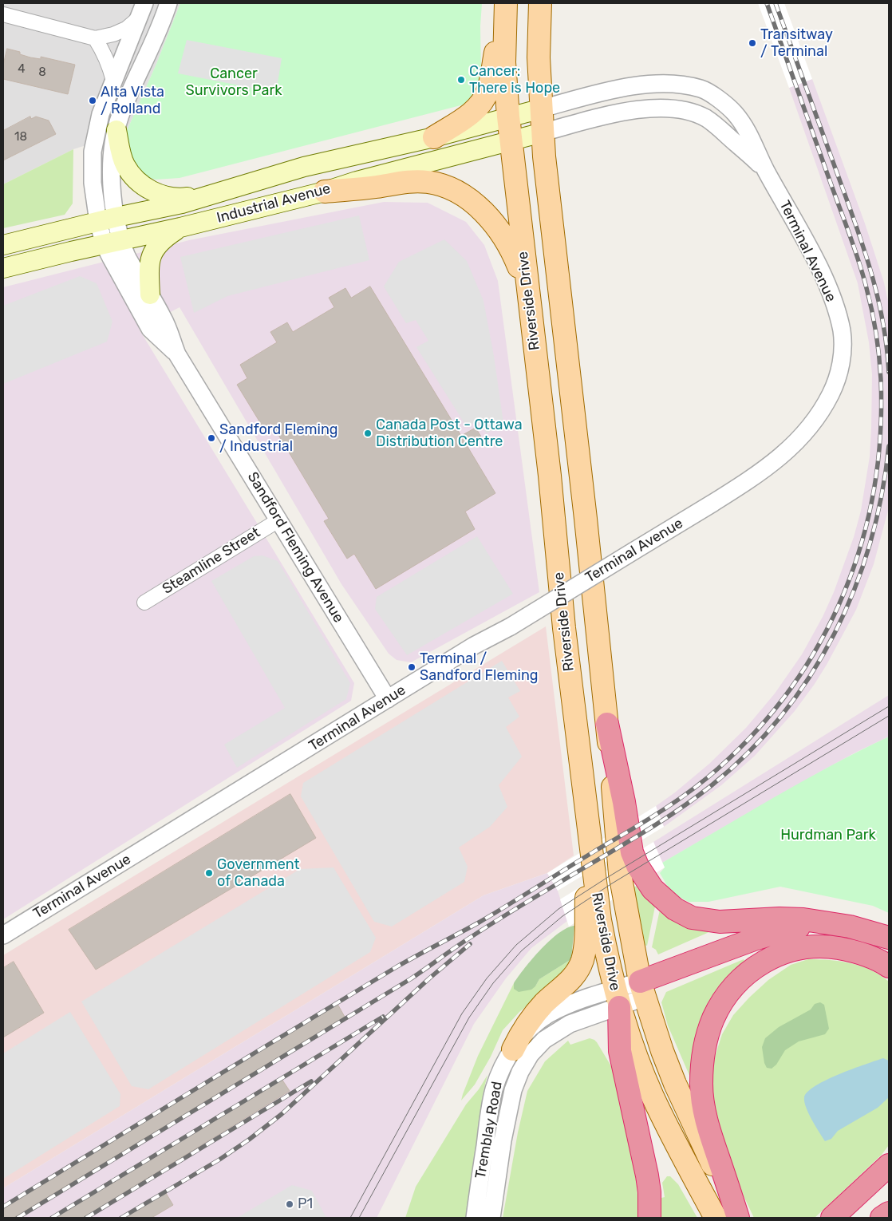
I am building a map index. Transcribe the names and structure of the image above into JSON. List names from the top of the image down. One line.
{"streets":{"main road":["Industrial Avenue","Riverside Drive"],"street":["Terminal Avenue","Sandford Fleming Avenue","Steamline Street","Tremblay Road"]},"crossings":[["Industrial Avenue","Terminal Avenue"],["Industrial Avenue","Riverside Drive"],["Industrial Avenue","Sandford Fleming Avenue"],["Terminal Avenue","Riverside Drive"],["Terminal Avenue","Sandford Fleming Avenue"],["Riverside Drive","Tremblay Road"],["Sandford Fleming Avenue","Steamline Street"]],"parks":["Cancer Survivors Park","Hurdman Park"],"places":["Transitway / Terminal","Cancer: There is Hope","Alta Vista / Rolland","Canada Post - Ottawa Distribution Centre","Sandford Fleming / Industrial","Terminal / Sandford Fleming","Government of Canada","P1"],"house_numbers":["4","8","18"]}
